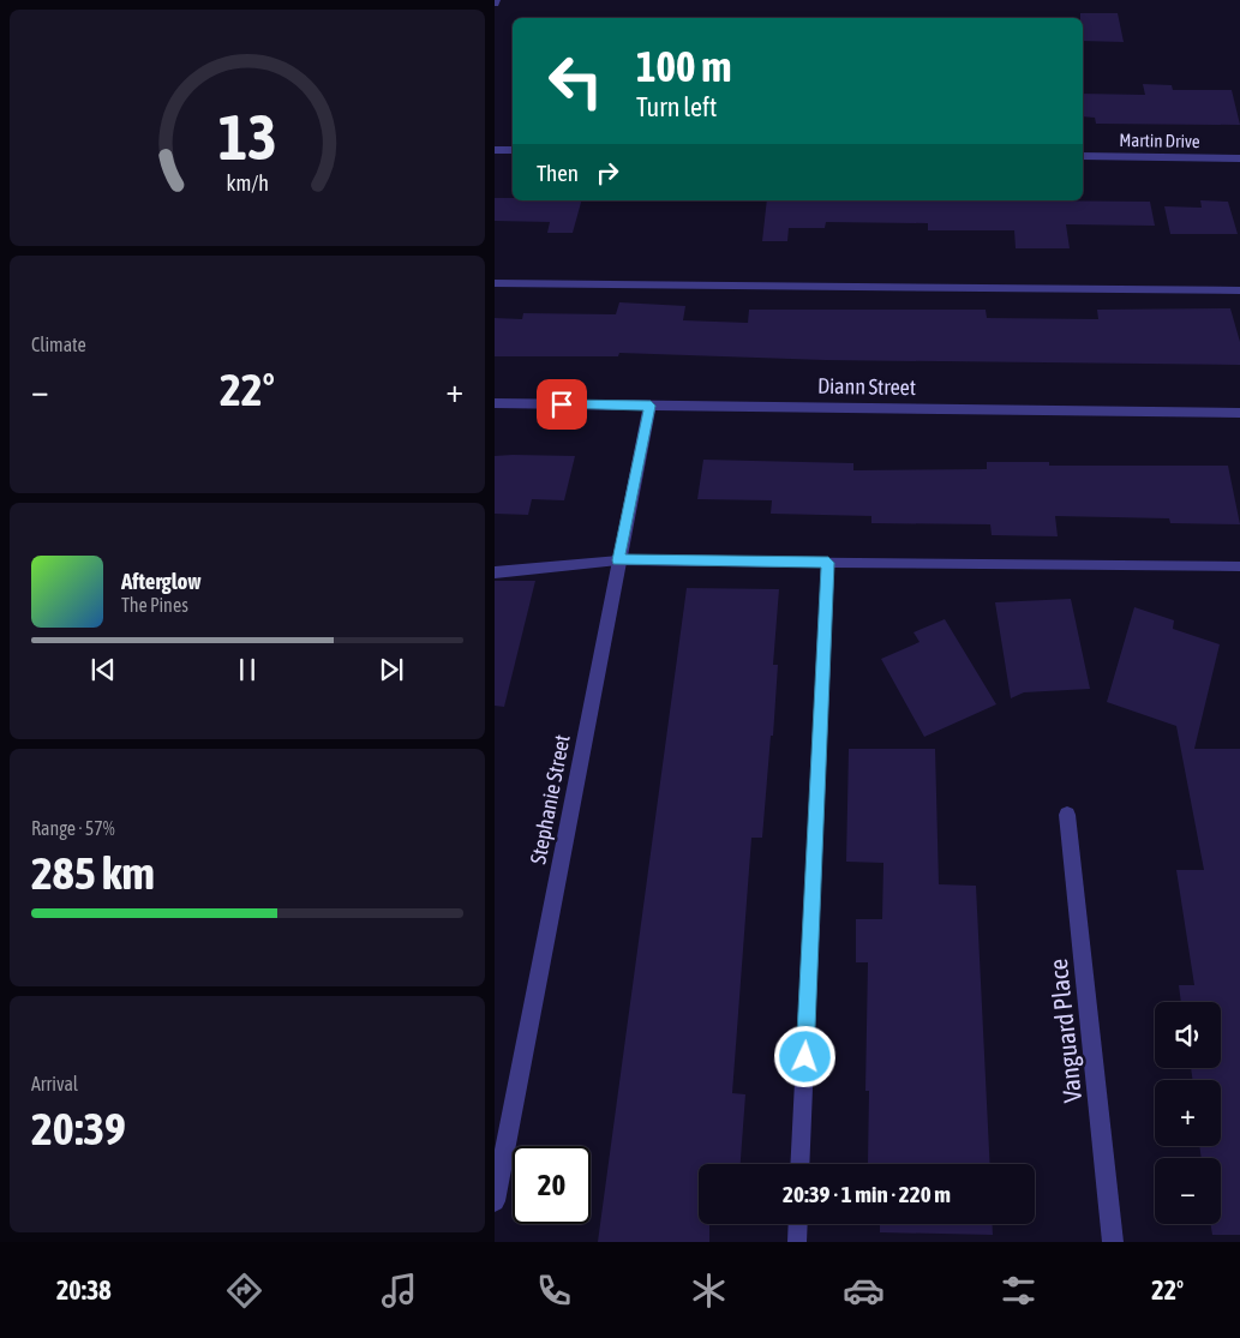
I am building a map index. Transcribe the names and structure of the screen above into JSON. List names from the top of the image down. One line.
{"streets":{"street":["Martin Drive","Diann Street","Stephanie Street","Vanguard Place"]},"crossings":[["Diann Street","Stephanie Street"]],"page":{"turn":["100 m","Turn left"],"then":"Then","tile":["Climate",["Range · 57%","285 km"],["Arrival","20:39"]],"heat":["−","22°","+"],"song":["Afterglow","The Pines"],"map_buttons":["+","−"],"limit":"20","trip":"20:39 · 1 min · 220 m","tabs":["20:38","22°"],"gauge":["13","km/h"]}}
